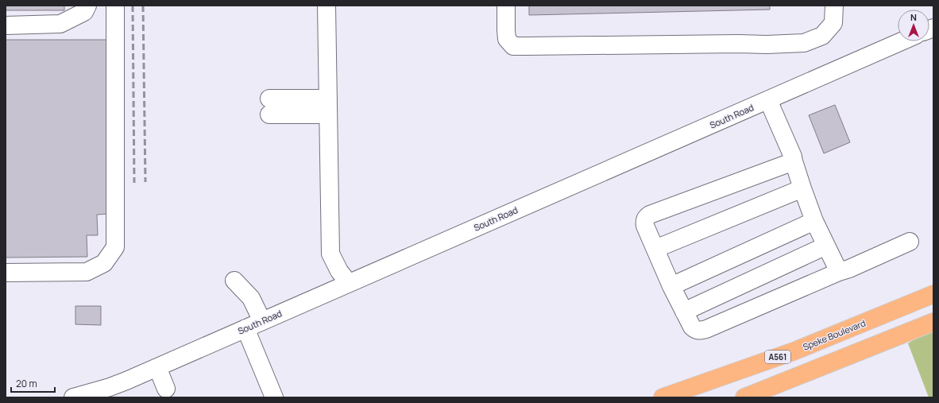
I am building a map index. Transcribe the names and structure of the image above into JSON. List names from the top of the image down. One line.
{"streets":{"highway":["Speke Boulevard","A561"],"street":["South Road"]},"scale_bar":"20 m","north":"top"}
